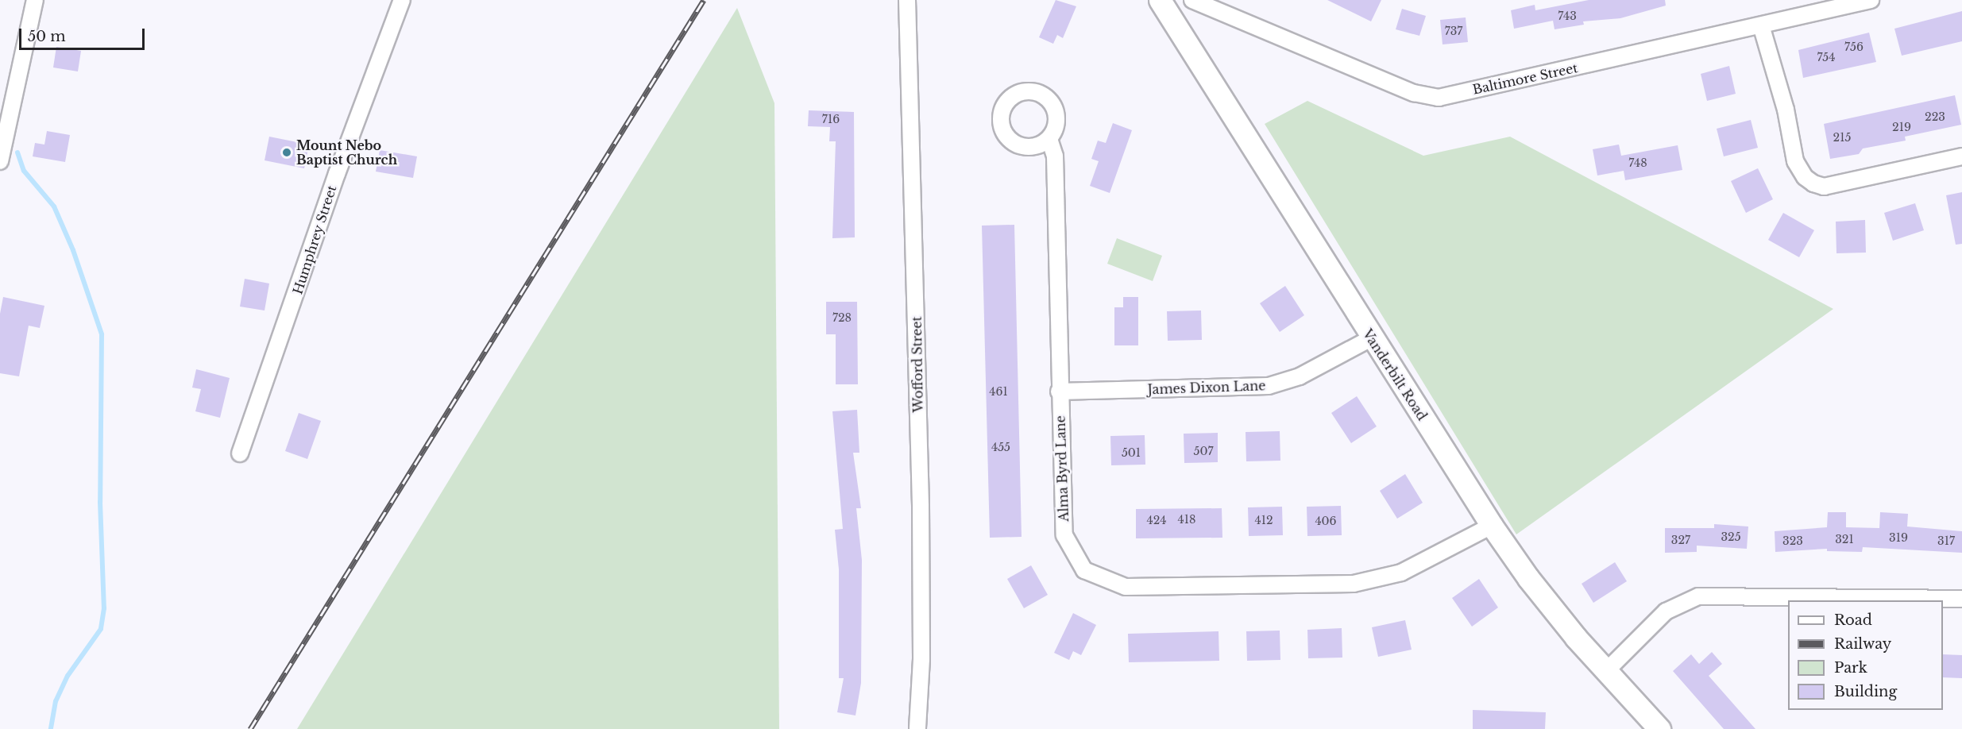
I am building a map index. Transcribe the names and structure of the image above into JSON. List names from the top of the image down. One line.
{"streets":{"street":["Baltimore Street","Humphrey Street","Wofford Street","Vanderbilt Road","James Dixon Lane","Alma Byrd Lane"]},"crossings":[["Vanderbilt Road","James Dixon Lane"],["Vanderbilt Road","Alma Byrd Lane"],["James Dixon Lane","Alma Byrd Lane"]],"places":["Mount Nebo Baptist Church"],"house_numbers":["743","737","756","754","223","716","219","215","748","728","461","455","507","501","418","424","412","406","325","319","321","327","323","317"],"legend":["Road","Railway","Park","Building"],"scale_bar":"50 m"}
